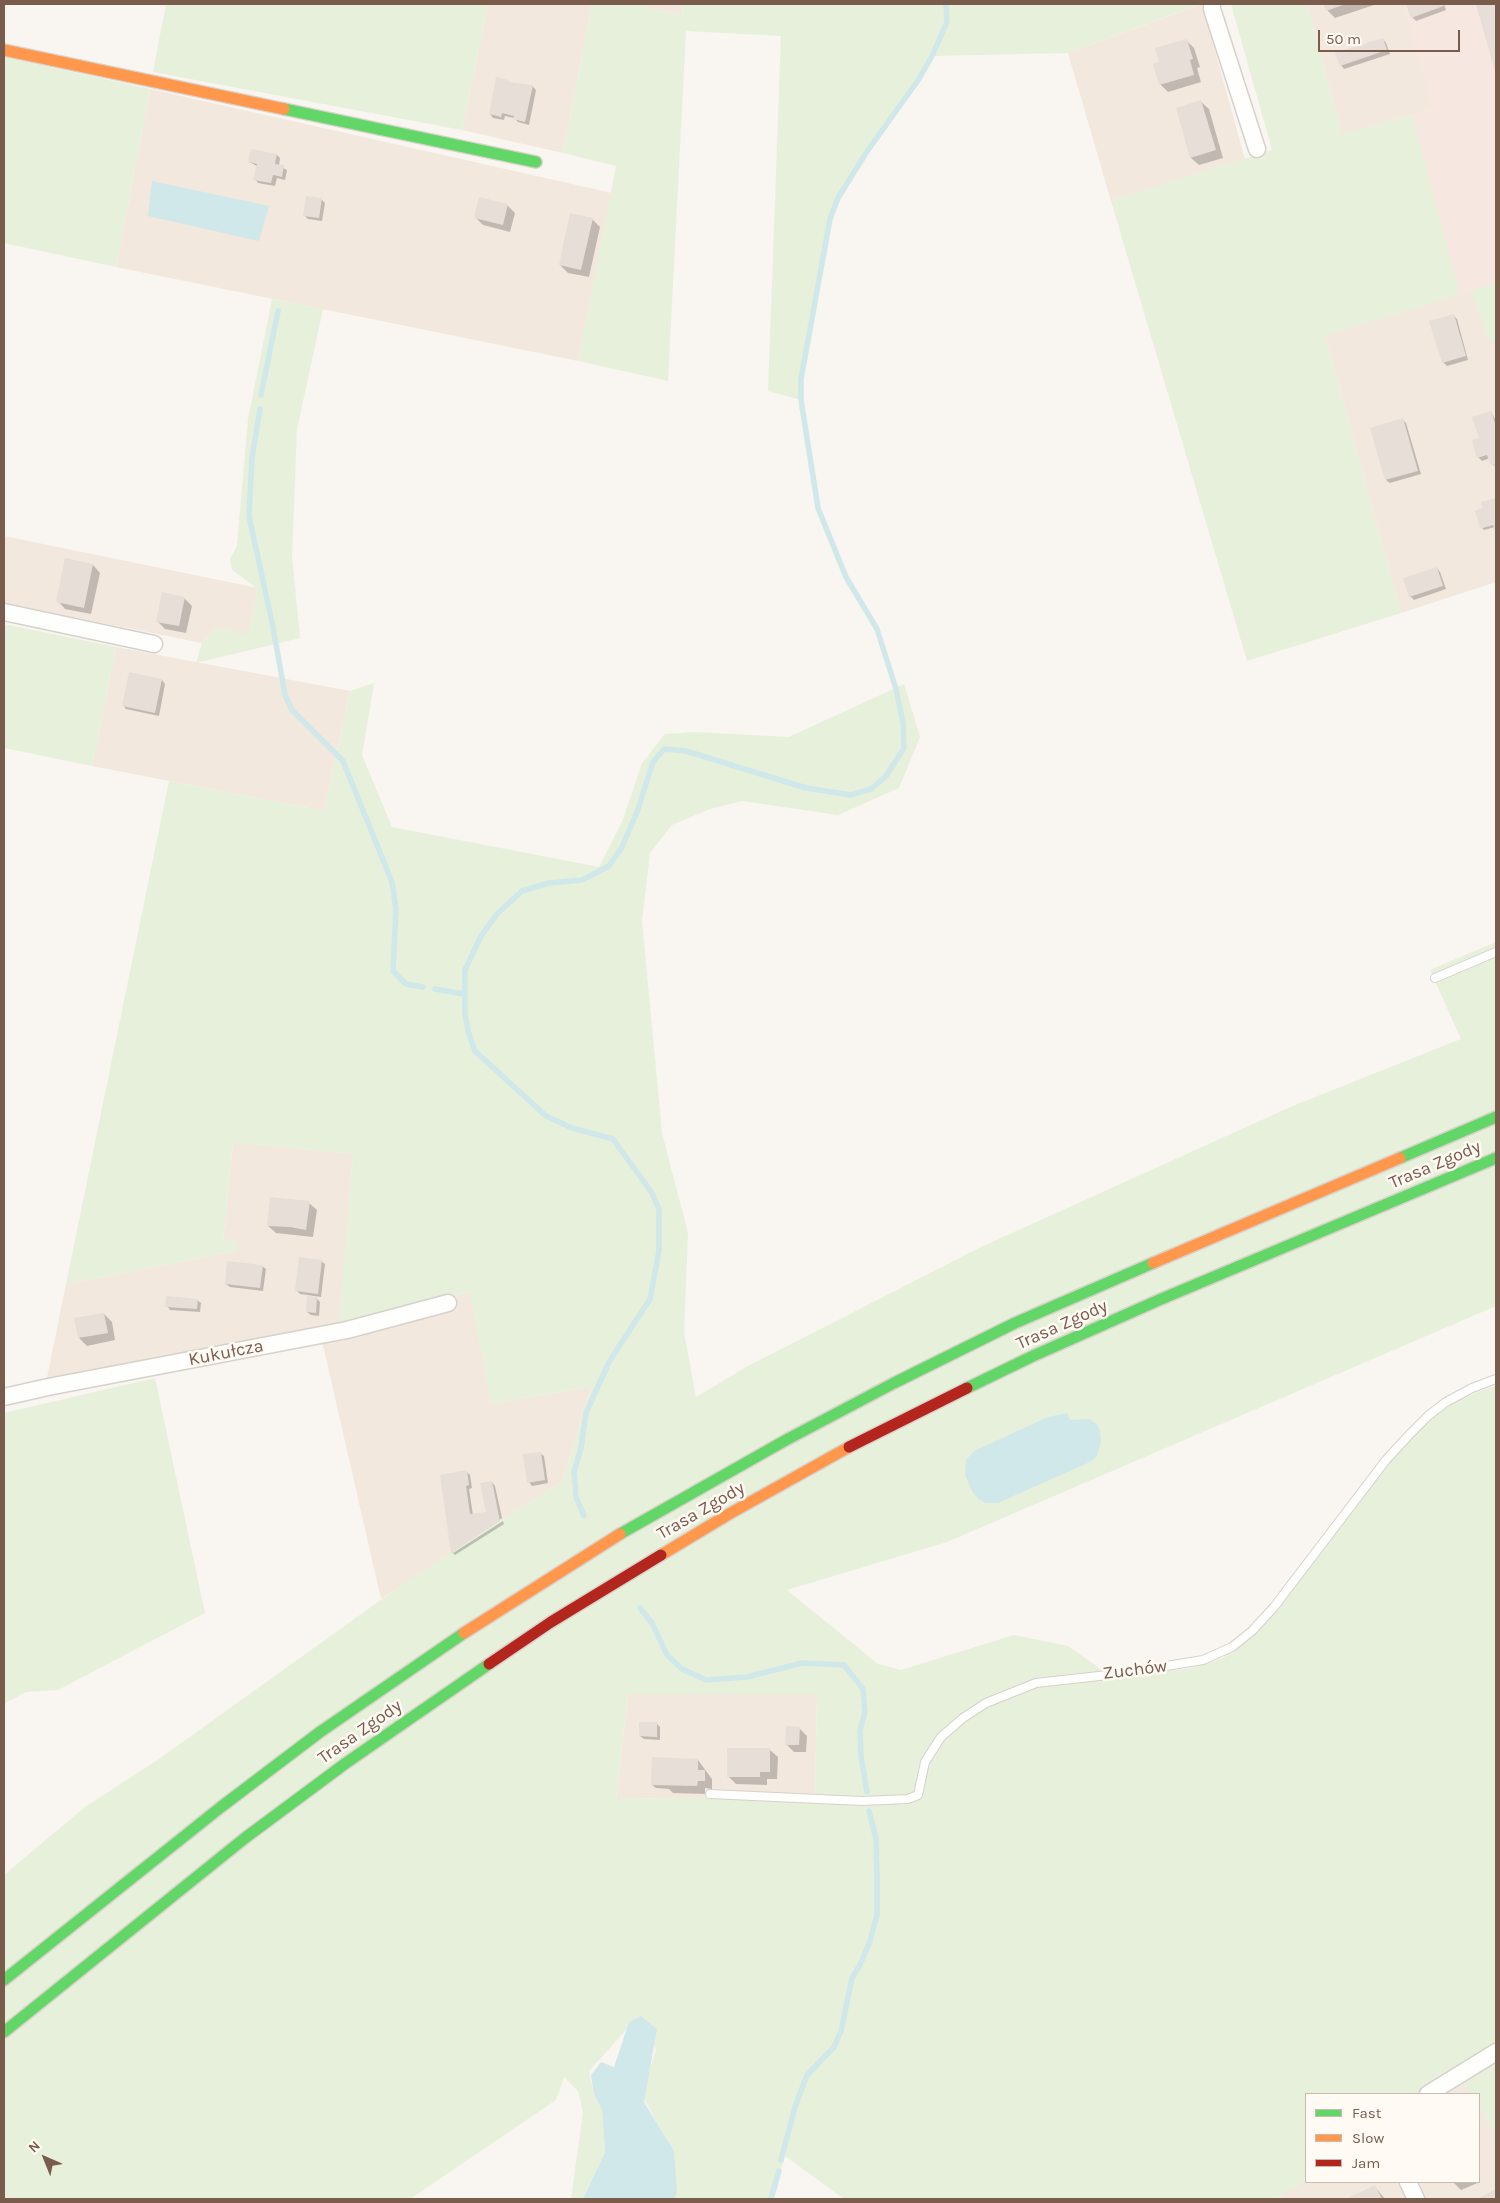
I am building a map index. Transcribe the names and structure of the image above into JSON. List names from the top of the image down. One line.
{"streets":{"main road":["Trasa Zgody"],"street":["Kukułcza"],"lane":["Zuchów"]},"legend":["Fast","Slow","Jam"],"scale_bar":"50 m","north":"top left"}
